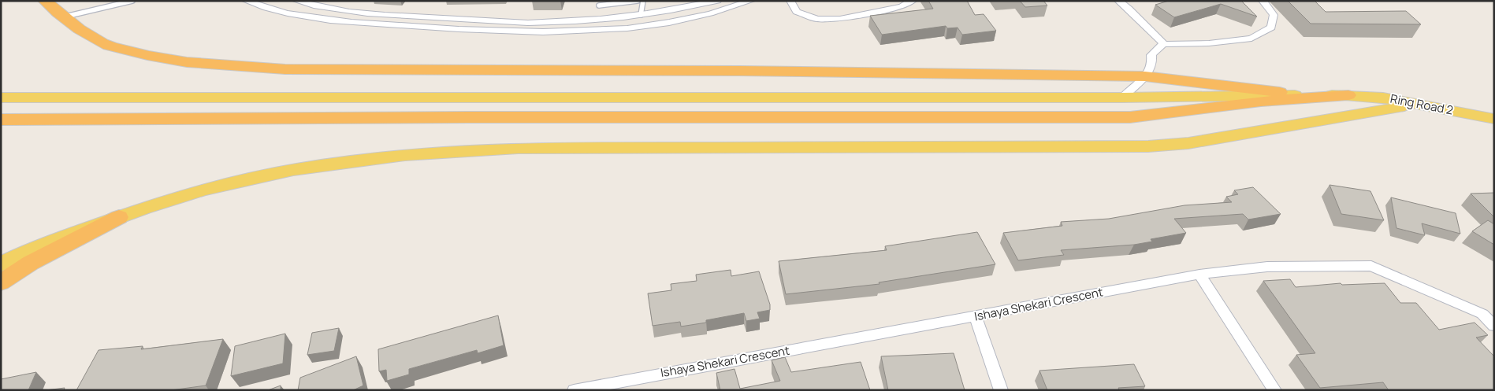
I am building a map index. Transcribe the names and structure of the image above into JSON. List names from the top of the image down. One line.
{"streets":{"main road":["Ring Road 2"],"street":["Ishaya Shekari Crescent"]}}
